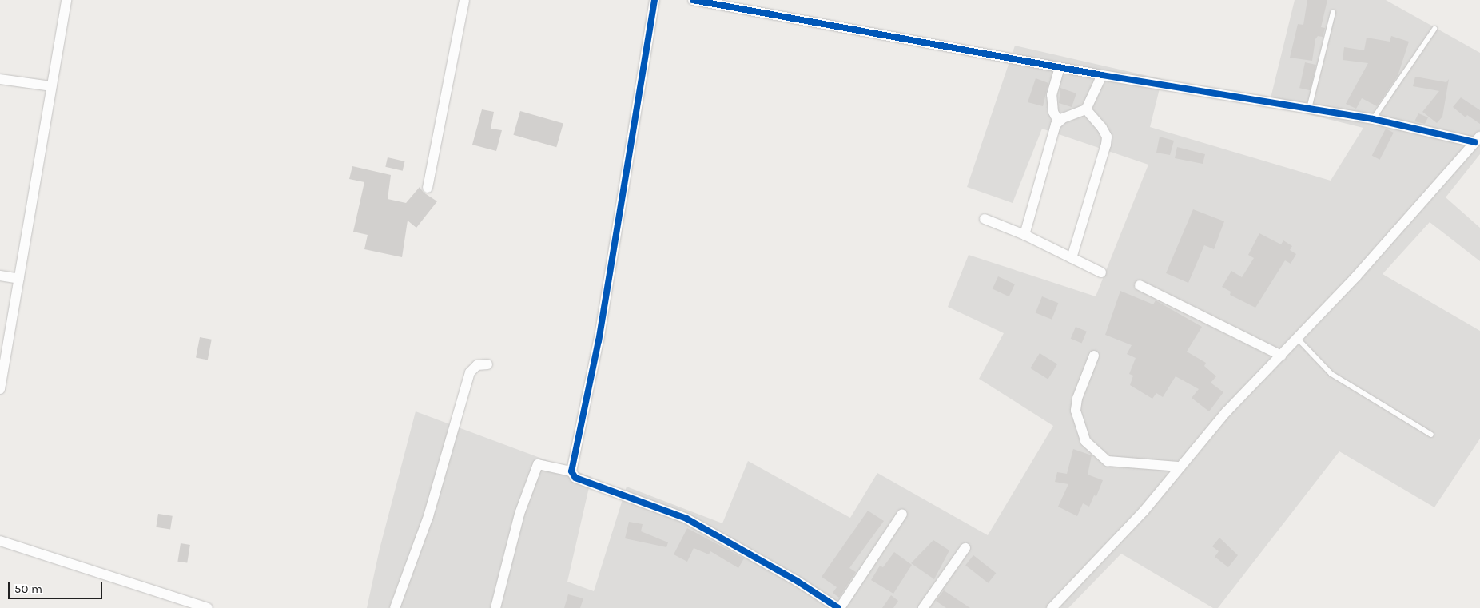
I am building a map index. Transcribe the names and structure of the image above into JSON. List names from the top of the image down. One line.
{"scale_bar":"50 m"}
